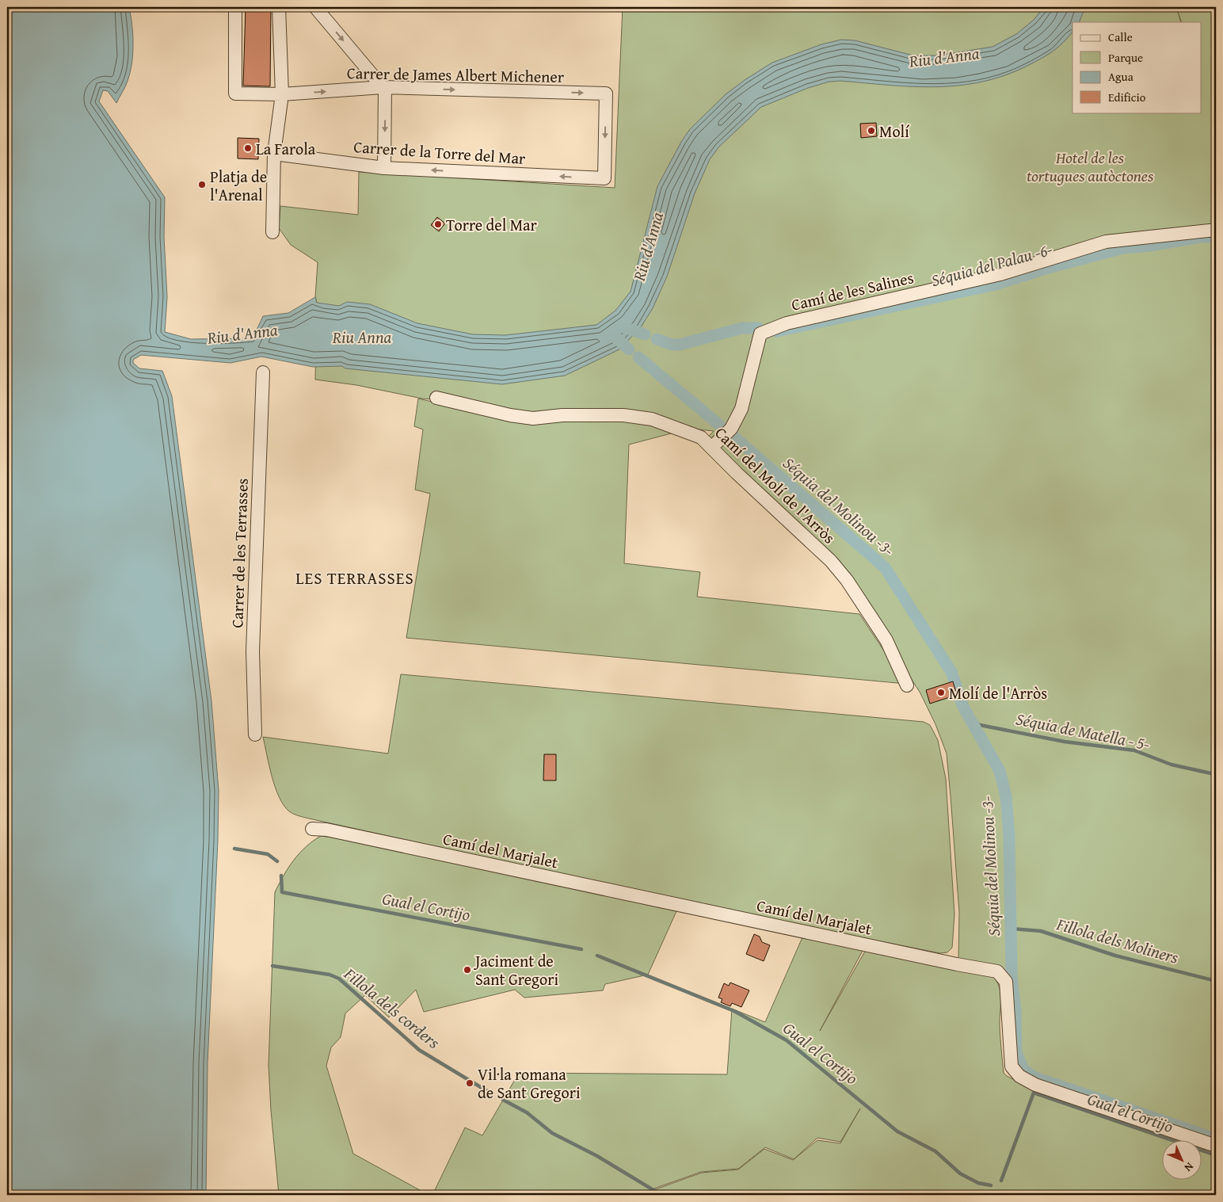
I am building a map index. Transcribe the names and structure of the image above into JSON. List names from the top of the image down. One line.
{"streets":{"street":["Carrer de James Albert Michener","Carrer de la Torre del Mar","Camí de les Salines","Camí del Molí de l'Arròs","Carrer de les Terrasses","Camí del Marjalet"]},"crossings":[["Carrer de James Albert Michener","Carrer de la Torre del Mar"],["Camí de les Salines","Camí del Molí de l'Arròs"]],"one_way":["Carrer de James Albert Michener","Carrer de la Torre del Mar"],"districts":["LES TERRASSES"],"water":["Riu d'Anna","Séquia del Palau -6-","Riu Anna","Séquia del Molinou -3-","Séquia de Matella - 5-","Gual el Cortijo","Fillola dels Moliners","Fillola dels corders"],"parks":["Hotel de les tortugues autòctones"],"places":["Molí","La Farola","Platja de l'Arenal","Torre del Mar","Molí de l'Arròs","Jaciment de Sant Gregori","Vil·la romana de Sant Gregori"],"legend":["Calle","Parque","Agua","Edificio"],"north":"bottom right"}
